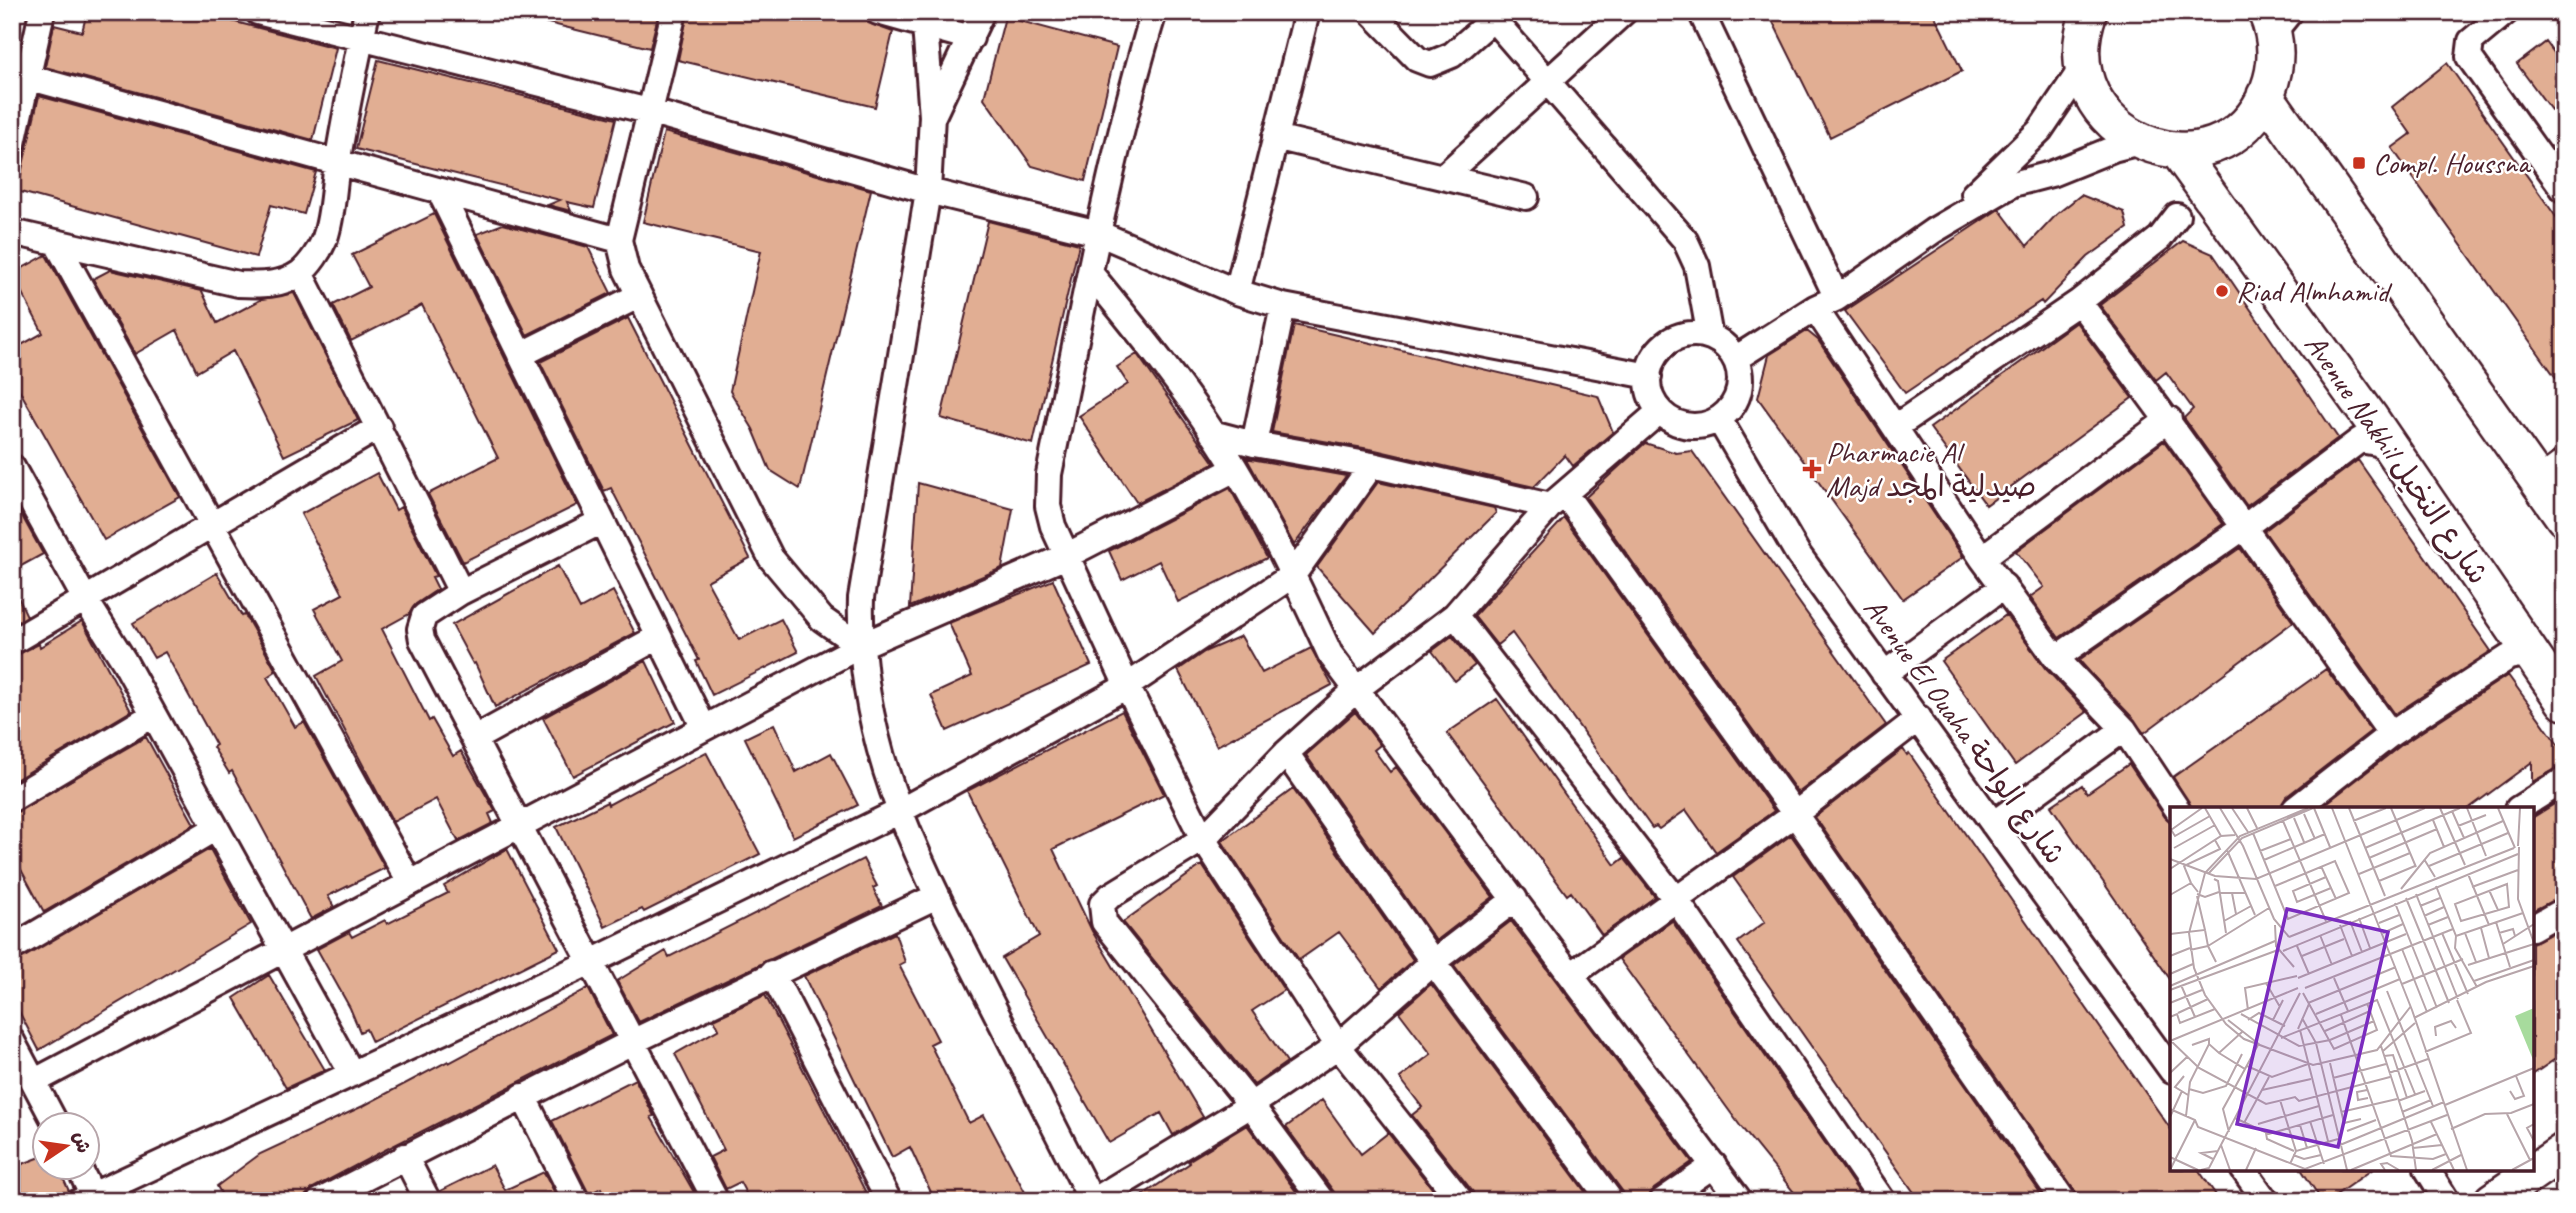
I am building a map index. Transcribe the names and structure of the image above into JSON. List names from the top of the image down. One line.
{"streets":{"street":["Avenue Nakhil شارع النخيل","Avenue El Ouaha شارع الواحة"]},"places":{"transit":["Compl. Houssna"],"other":["Riad Almhamid"],"health":["Pharmacie Al Majd صيدلية المجد"]},"north":"right"}
